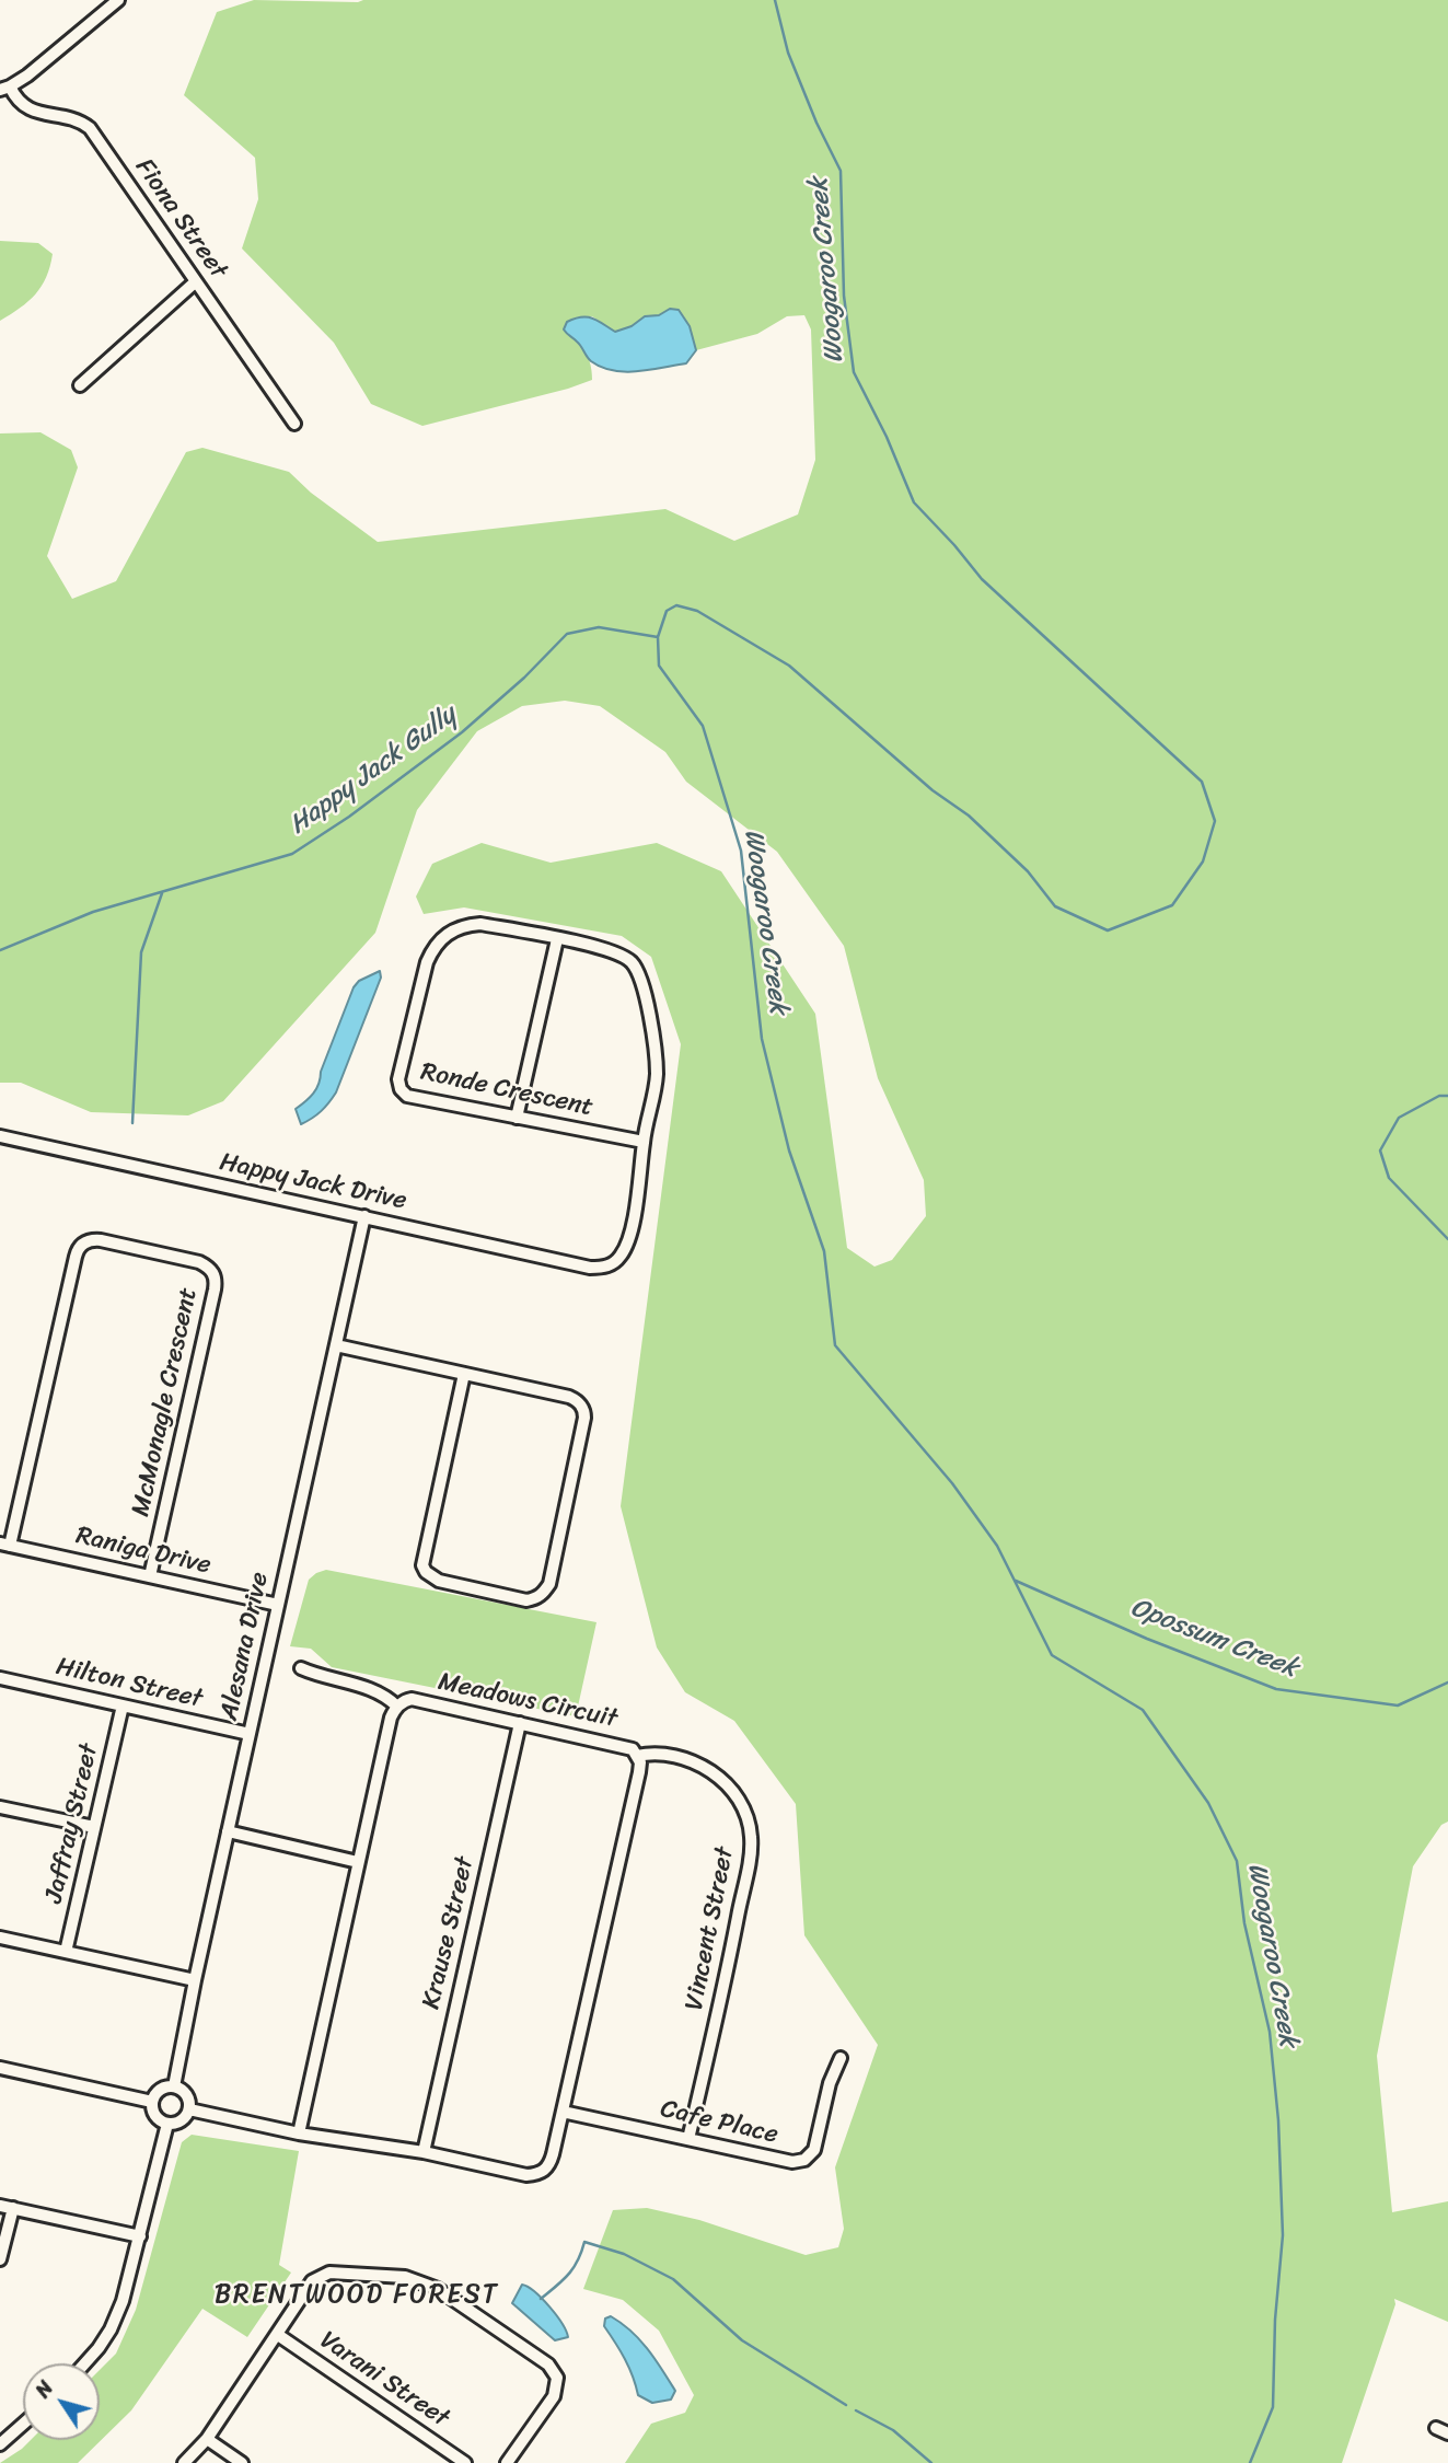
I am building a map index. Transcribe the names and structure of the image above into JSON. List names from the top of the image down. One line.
{"streets":{"street":["Fiona Street","Ronde Crescent","Happy Jack Drive","McMonagle Crescent","Raniga Drive","Alesana Drive","Hilton Street","Meadows Circuit","Jaffray Street","Vincent Street","Krause Street","Cafe Place","Varani Street"]},"crossings":[["Ronde Crescent","Happy Jack Drive"],["Happy Jack Drive","Alesana Drive"],["McMonagle Crescent","Raniga Drive"],["Raniga Drive","Alesana Drive"],["Alesana Drive","Hilton Street"],["Alesana Drive","Meadows Circuit"],["Hilton Street","Jaffray Street"],["Meadows Circuit","Vincent Street"],["Meadows Circuit","Krause Street"],["Meadows Circuit","Cafe Place"],["Vincent Street","Cafe Place"]],"districts":["BRENTWOOD FOREST"],"water":["Woogaroo Creek","Happy Jack Gully","Opossum Creek"],"north":"top left"}
